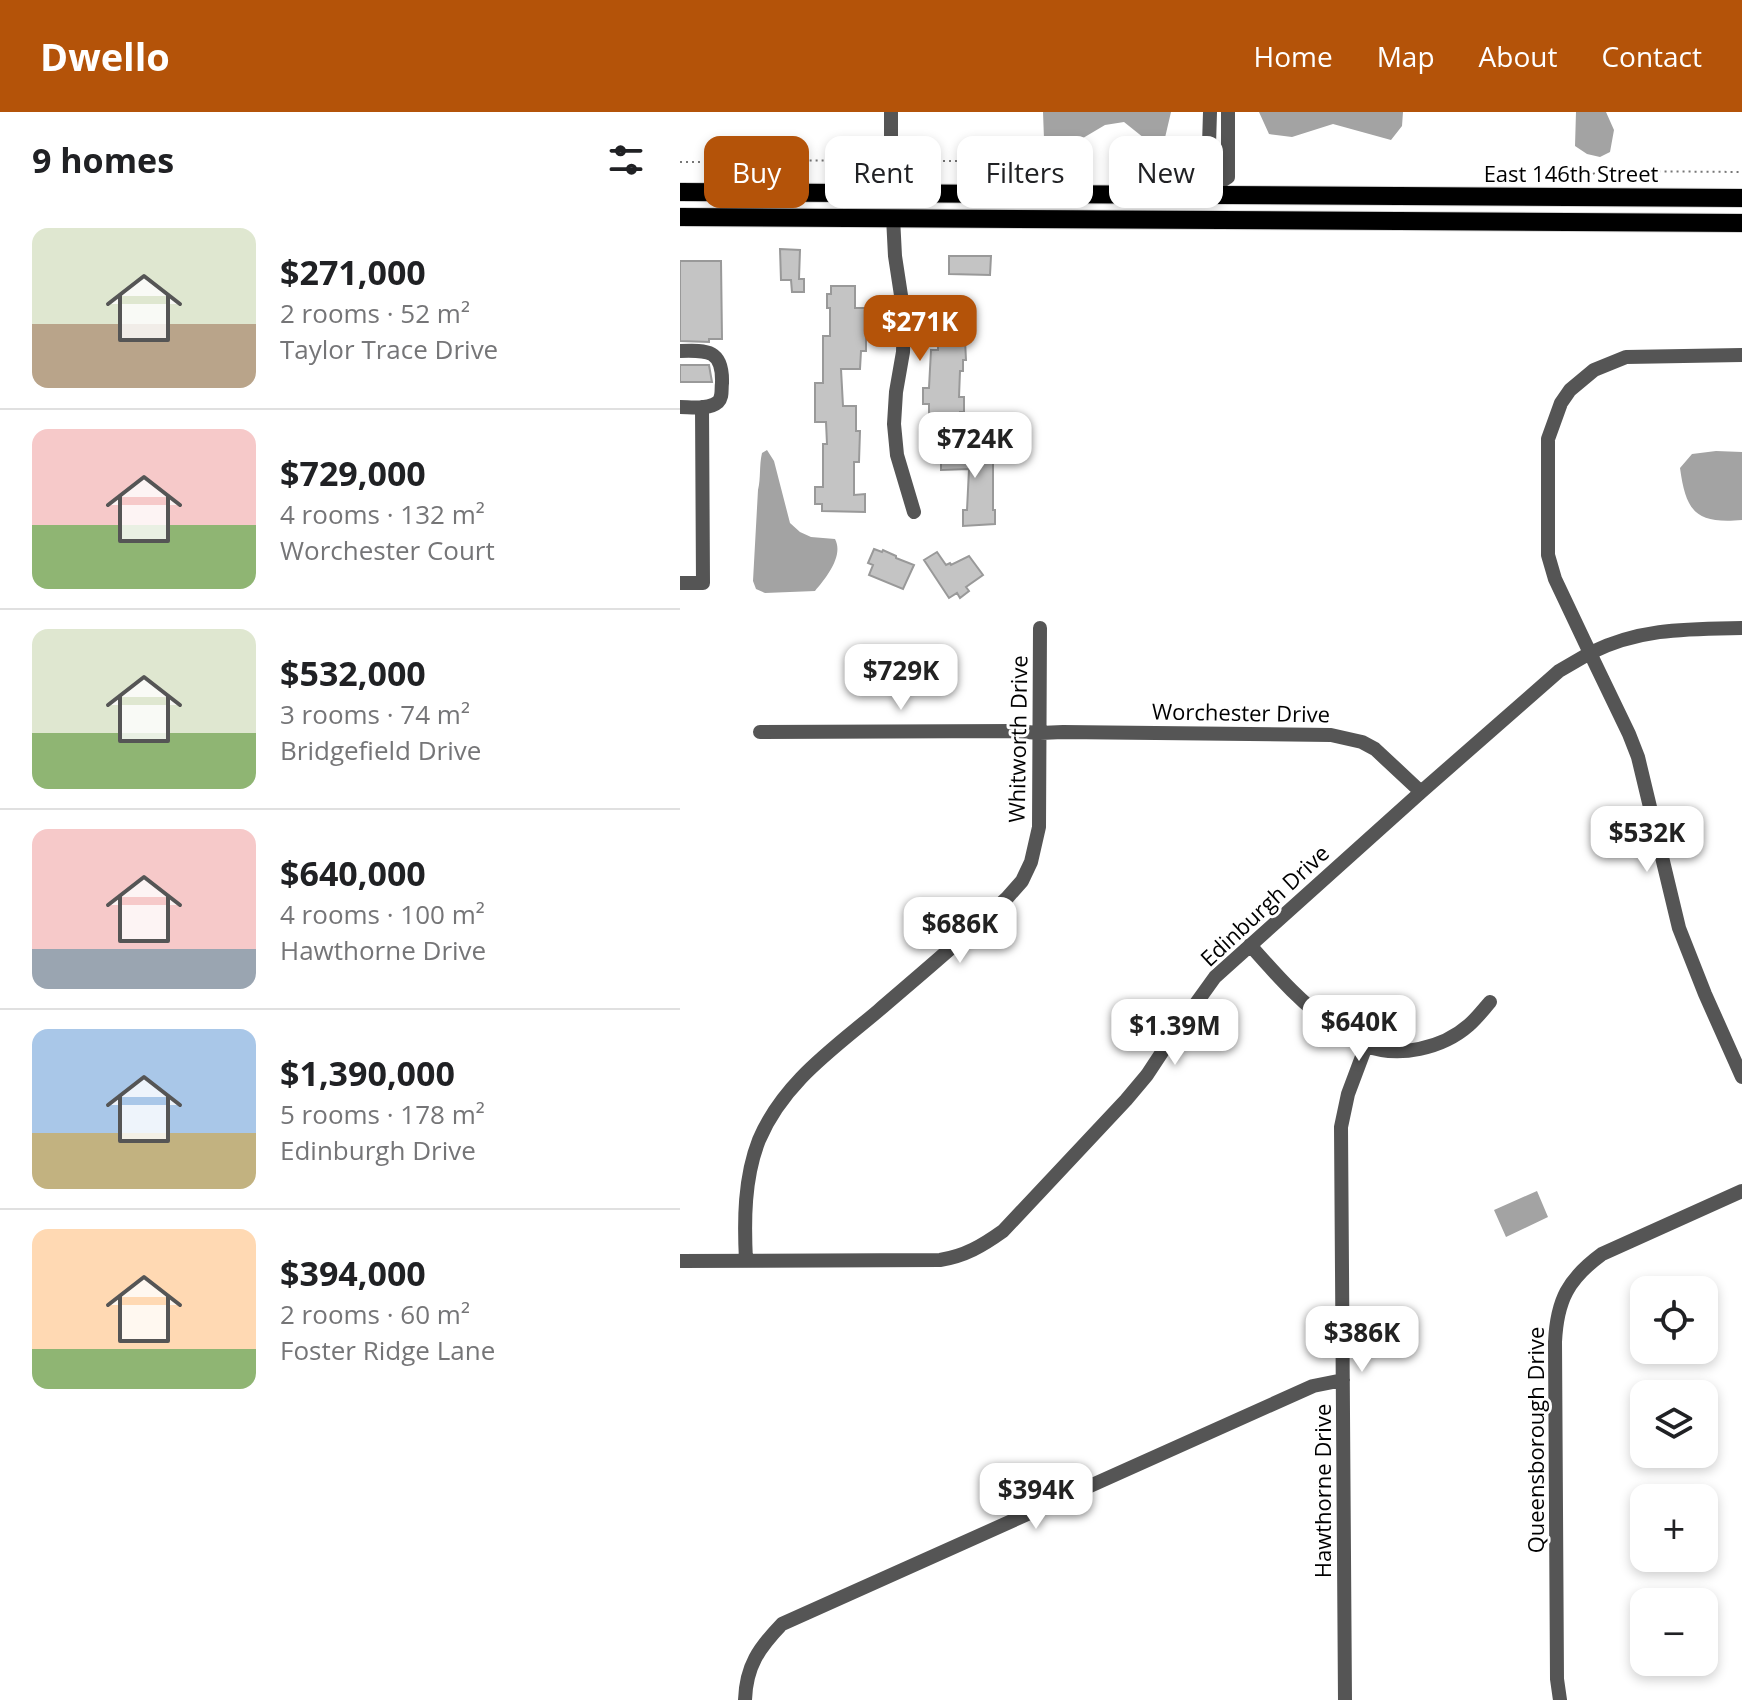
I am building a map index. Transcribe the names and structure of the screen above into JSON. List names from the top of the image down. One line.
{"streets":{"main road":["East 146th Street"],"street":["Worchester Drive","Whitworth Drive","Edinburgh Drive","Queensborough Drive","Hawthorne Drive"]},"crossings":[["Worchester Drive","Whitworth Drive"],["Worchester Drive","Edinburgh Drive"],["Whitworth Drive","Edinburgh Drive"]],"page":{"header":"Dwello","nav":["Home","Map","About","Contact"],"heading":"9 homes","chip":["Buy","Rent","Filters","New"],"list":[{"name":"$271,000","note":"2 rooms · 52 m² · Taylor Trace Drive"},{"name":"$729,000","note":"4 rooms · 132 m² · Worchester Court"},{"name":"$532,000","note":"3 rooms · 74 m² · Bridgefield Drive"},{"name":"$640,000","note":"4 rooms · 100 m² · Hawthorne Drive"},{"name":"$1,390,000","note":"5 rooms · 178 m² · Edinburgh Drive"},{"name":"$394,000","note":"2 rooms · 60 m² · Foster Ridge Lane"}],"price":["$271K","$724K","$729K","$532K","$686K","$640K","$1.39M","$386K","$394K"],"map_buttons":["+","−"]}}
